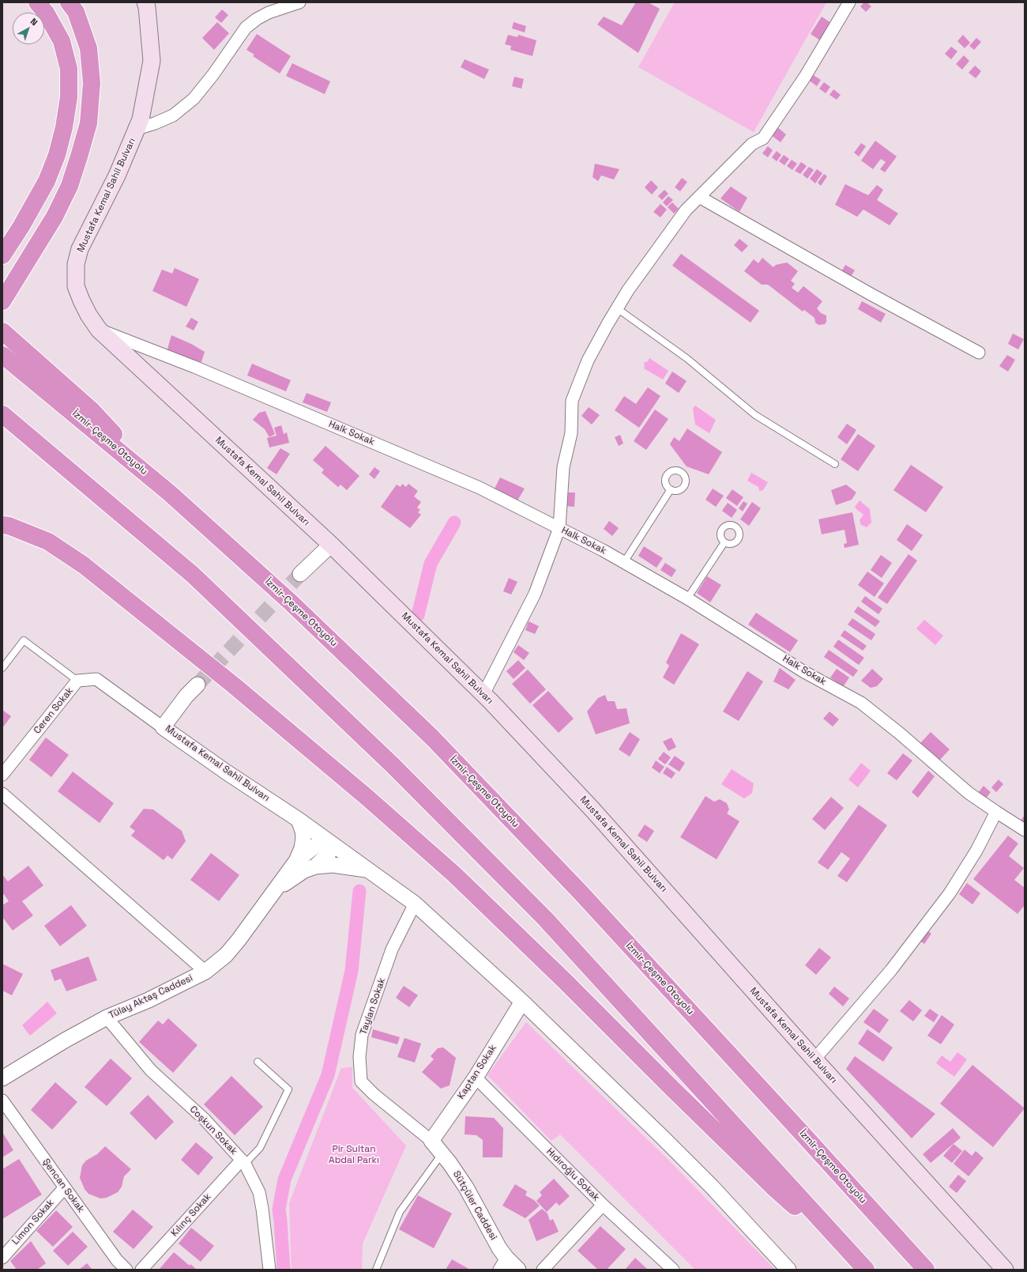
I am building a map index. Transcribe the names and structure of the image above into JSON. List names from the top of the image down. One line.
{"streets":{"highway":["İzmir-Çeşme Otoyolu"],"main road":["Mustafa Kemal Sahil Bulvarı"],"street":["Halk Sokak","Ceren Sokak","Tülay Aktaş Caddesi","Taylan Sokak","Kaptan Sokak","Coşkun Sokak","Hıdıroğlu Sokak","Şencan Sokak","Sütçüler Caddesi","Kılınç Sokak","Limon Sokak"]},"crossings":[["Mustafa Kemal Sahil Bulvarı","Halk Sokak"],["Mustafa Kemal Sahil Bulvarı","Ceren Sokak"],["Mustafa Kemal Sahil Bulvarı","Taylan Sokak"],["Mustafa Kemal Sahil Bulvarı","Kaptan Sokak"],["Tülay Aktaş Caddesi","Coşkun Sokak"],["Taylan Sokak","Kaptan Sokak"],["Taylan Sokak","Sütçüler Caddesi"],["Kaptan Sokak","Hıdıroğlu Sokak"],["Kaptan Sokak","Sütçüler Caddesi"],["Coşkun Sokak","Kılınç Sokak"],["Şencan Sokak","Limon Sokak"]],"parks":["Pir Sultan Abdal Parkı"],"north":"top right"}
